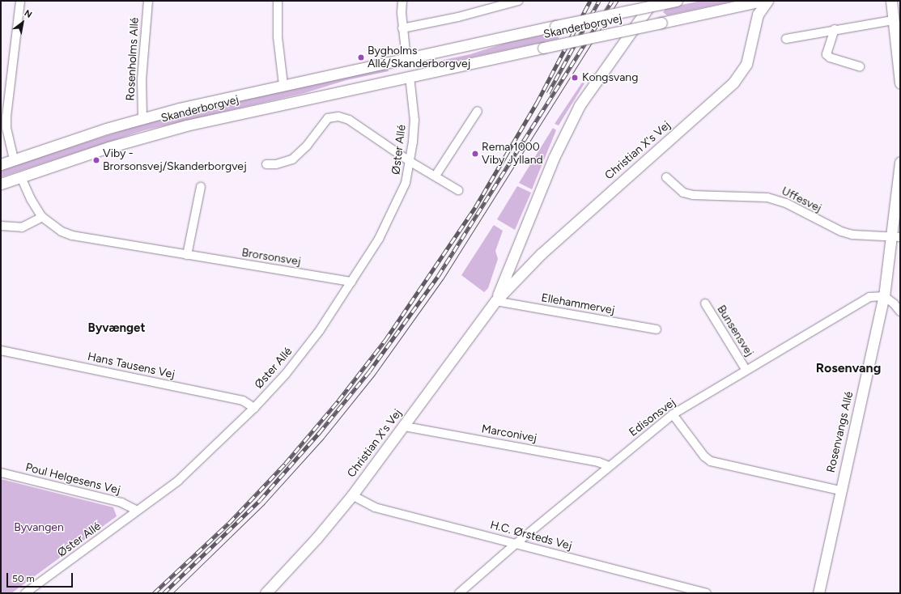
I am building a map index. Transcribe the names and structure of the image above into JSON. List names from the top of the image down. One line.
{"streets":{"street":["Skanderborgvej","Rosenholms Allé","Øster Allé","Christian X's Vej","Uffesvej","Brorsonsvej","Ellehammervej","Bunsensvej","Hans Tausens Vej","Edisonsvej","Rosenvangs Allé","Marconivej","Poul Helgesens Vej","H.C. Ørsteds Vej"]},"crossings":[["Skanderborgvej","Rosenholms Allé"],["Skanderborgvej","Øster Allé"],["Skanderborgvej","Brorsonsvej"],["Øster Allé","Brorsonsvej"],["Øster Allé","Hans Tausens Vej"],["Øster Allé","Poul Helgesens Vej"],["Christian X's Vej","Ellehammervej"],["Christian X's Vej","Marconivej"],["Christian X's Vej","H.C. Ørsteds Vej"],["Uffesvej","Rosenvangs Allé"],["Bunsensvej","Edisonsvej"],["Edisonsvej","Rosenvangs Allé"],["Edisonsvej","Marconivej"],["Edisonsvej","H.C. Ørsteds Vej"]],"districts":["Byvænget","Rosenvang"],"parks":["Byvangen"],"places":["Bygholms Allé/Skanderborgvej","Kongsvang","Rema 1000 Viby Jylland","Viby - Brorsonsvej/Skanderborgvej"],"scale_bar":"50 m","north":"top right"}
